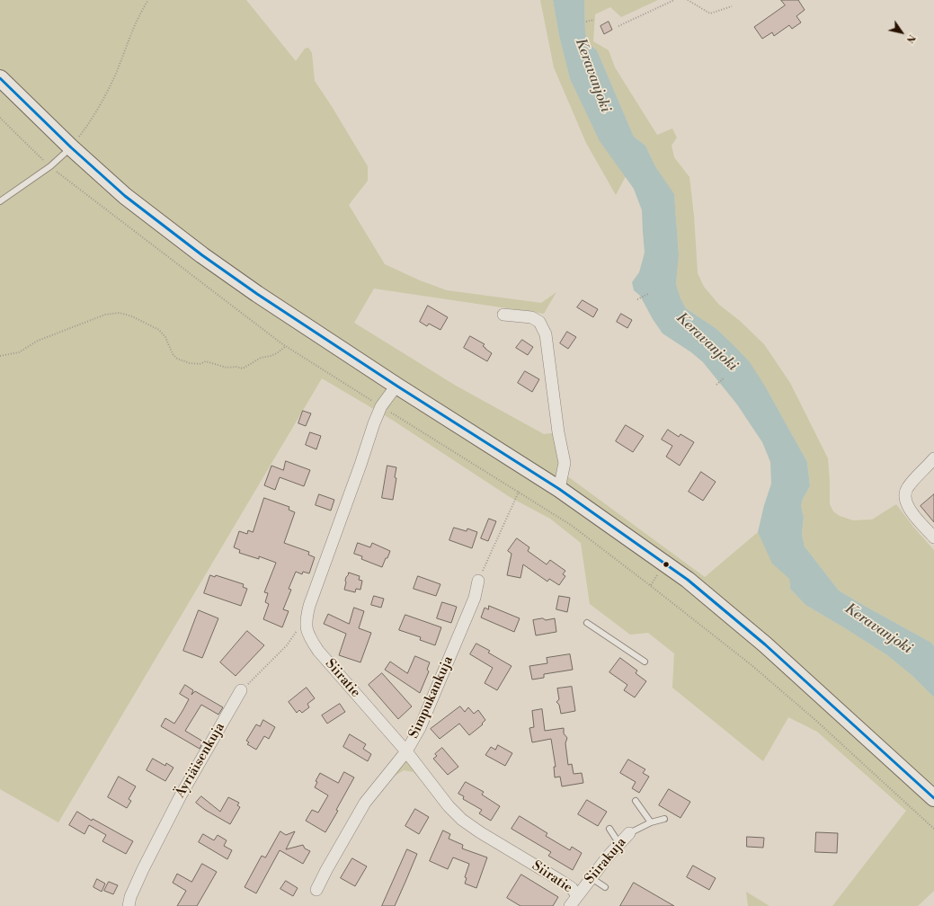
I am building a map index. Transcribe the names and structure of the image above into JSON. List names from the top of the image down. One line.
{"streets":{"street":["Siiratie","Simpukankuja","Äyriäisenkuja","Siirakuja"]},"crossings":[["Siiratie","Simpukankuja"],["Siiratie","Siirakuja"]],"water":["Keravanjoki"],"north":"bottom right"}
